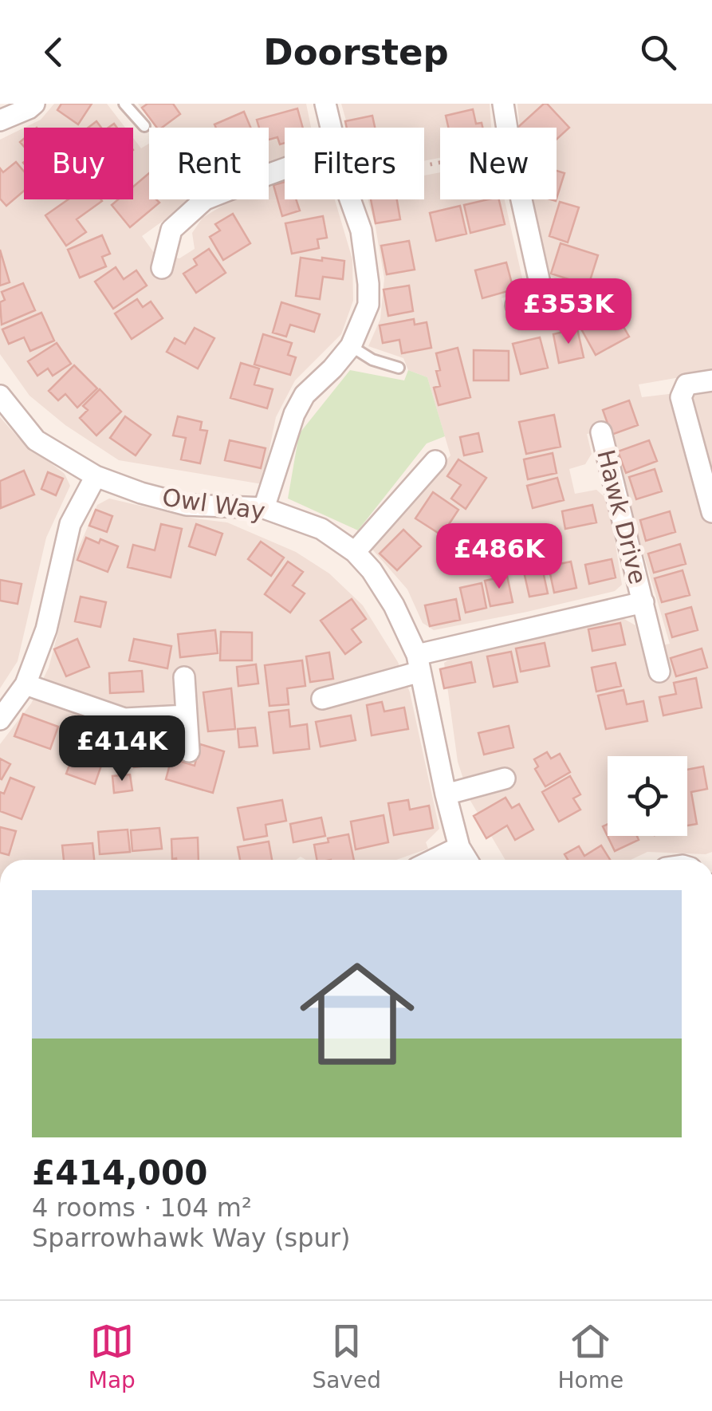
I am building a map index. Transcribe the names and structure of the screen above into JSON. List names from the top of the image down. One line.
{"streets":{"street":["Owl Way","Hawk Drive"]},"crossings":[["Owl Way","Hawk Drive"]],"page":{"header":"Doorstep","chip":["Buy","Rent","Filters","New"],"price":["£353K","£486K","£414K"],"list":[{"name":"£414,000","note":"4 rooms · 104 m² · Sparrowhawk Way (spur)"}],"tabs":["Map","Saved","Home"]}}
